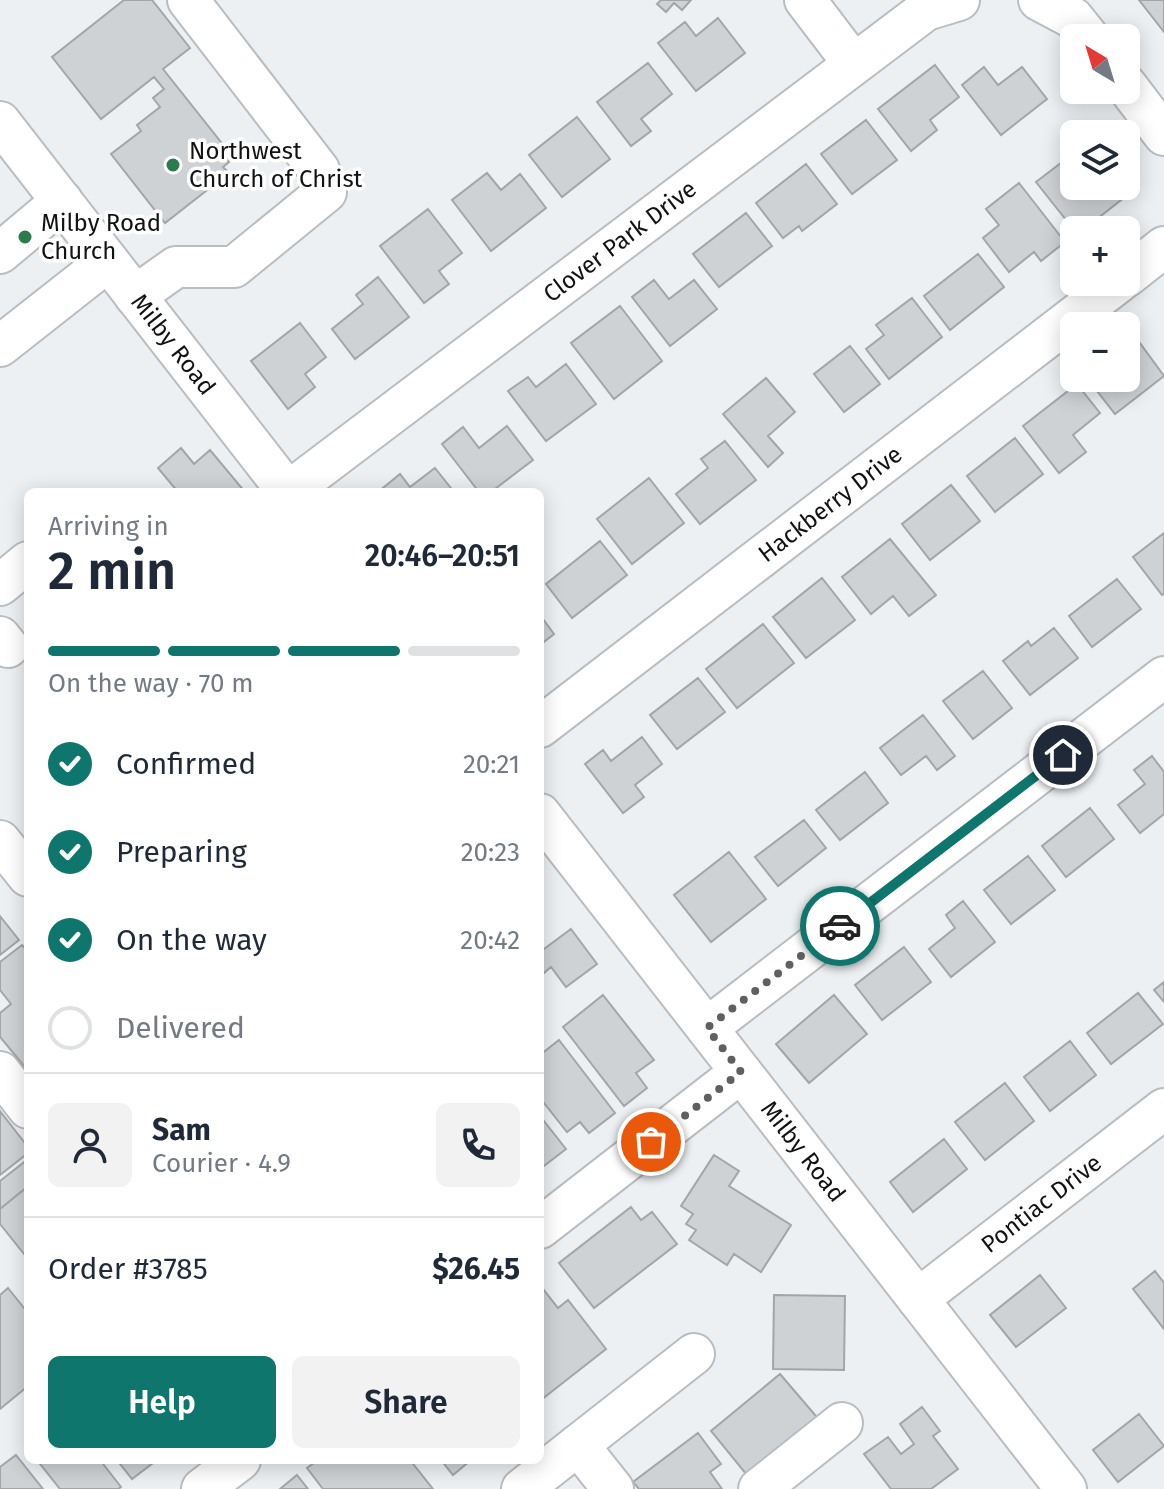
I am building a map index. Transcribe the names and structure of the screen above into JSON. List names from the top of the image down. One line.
{"streets":{"street":["Clover Park Drive","Milby Road","Hackberry Drive","Pontiac Drive"]},"crossings":[["Milby Road","Pontiac Drive"]],"places":["Northwest Church of Christ","Milby Road Church"],"north":"top left","page":{"map_buttons":["+","−"],"heading":["2 min","Arriving in","20:46–20:51"],"panel":["Sam","Courier · 4.9","Order #3785","$26.45"],"bar":"On the way · 70 m","list":[["Confirmed","20:21"],["Preparing","20:23"],["On the way","20:42"],"Delivered"],"buttons":["Help","Share"]}}
